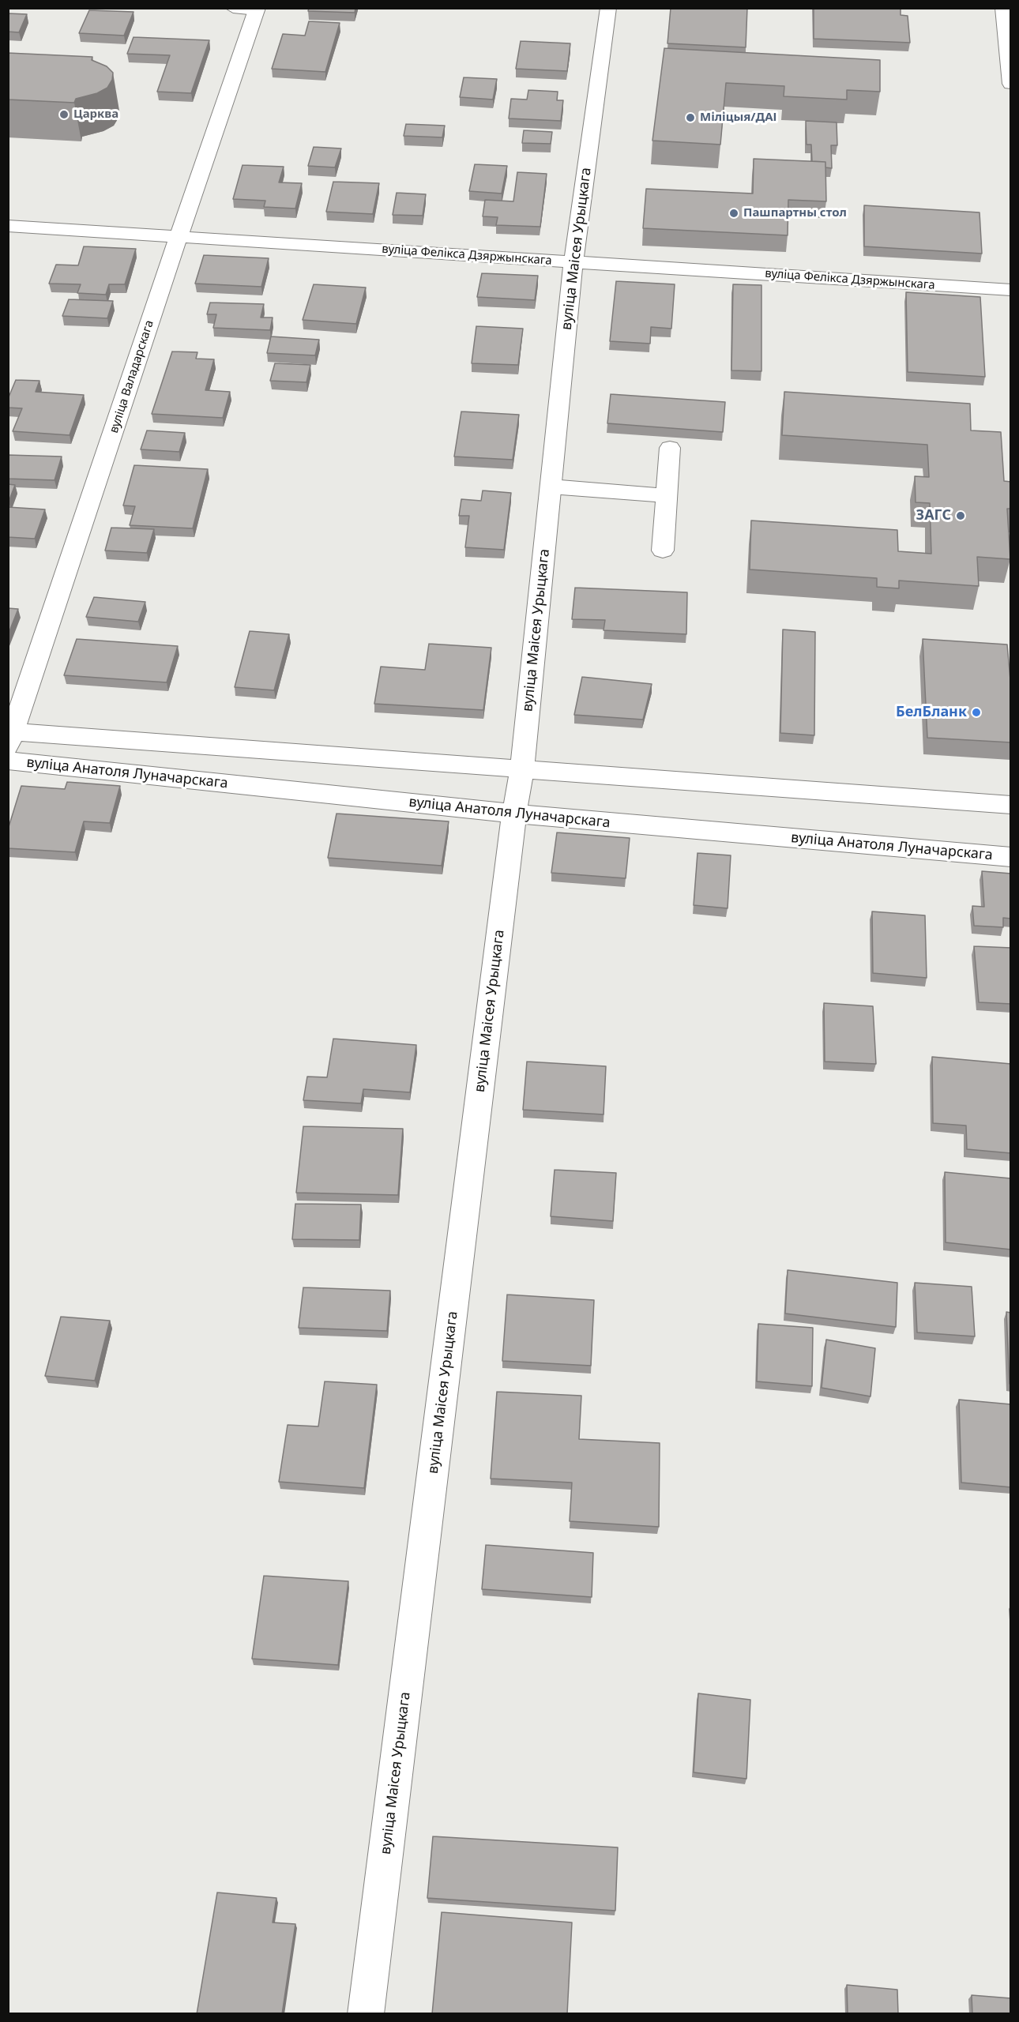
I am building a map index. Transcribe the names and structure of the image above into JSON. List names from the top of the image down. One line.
{"streets":{"street":["вуліца Маісея Урыцкага","вуліца Фелікса Дзяржынскага","вуліца Валадарскага","вуліца Анатоля Луначарскага"]},"crossings":[["вуліца Маісея Урыцкага","вуліца Фелікса Дзяржынскага"],["вуліца Маісея Урыцкага","вуліца Анатоля Луначарскага"],["вуліца Фелікса Дзяржынскага","вуліца Валадарскага"]],"places":["Царква","Міліцыя/ДАІ","Пашпартны стол","ЗАГС","БелБланк"]}
